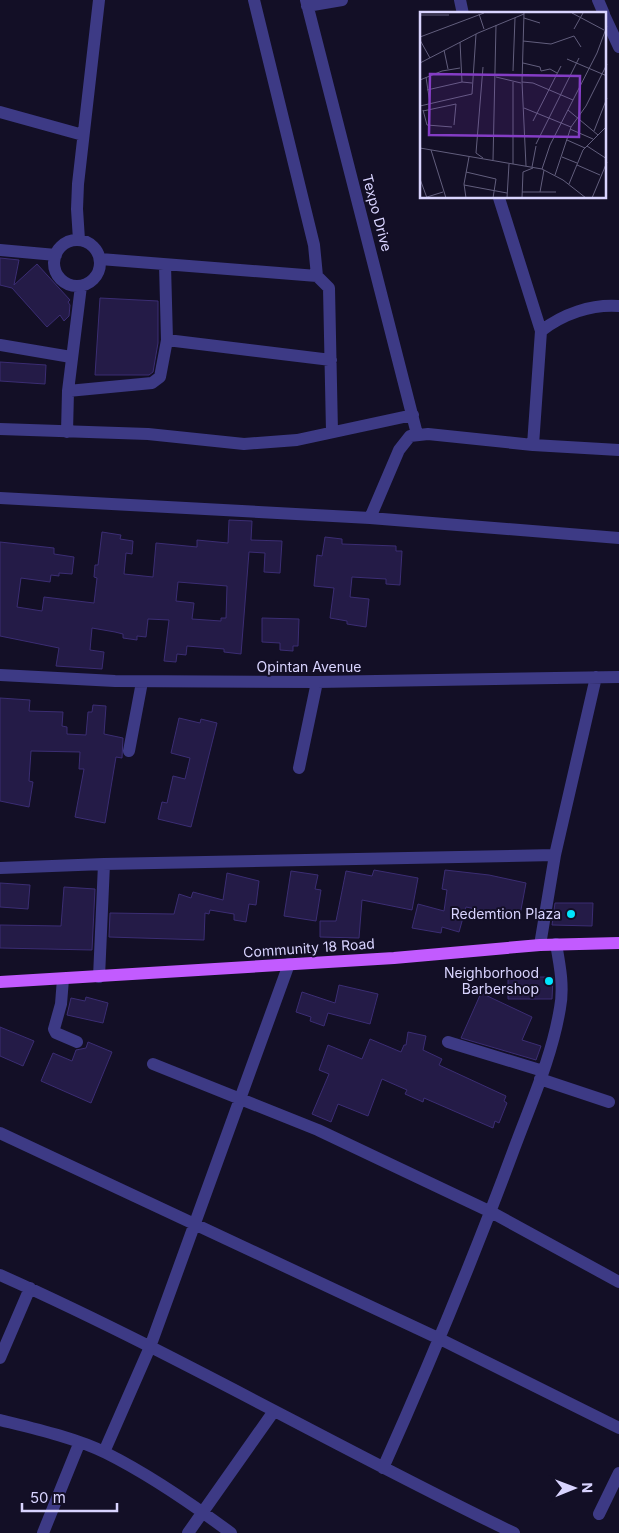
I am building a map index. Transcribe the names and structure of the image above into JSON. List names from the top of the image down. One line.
{"streets":{"main road":["Community 18 Road"],"street":["Texpo Drive","Opintan Avenue"]},"places":["Redemtion Plaza","Neighborhood Barbershop"],"scale_bar":"50 m","north":"right"}
